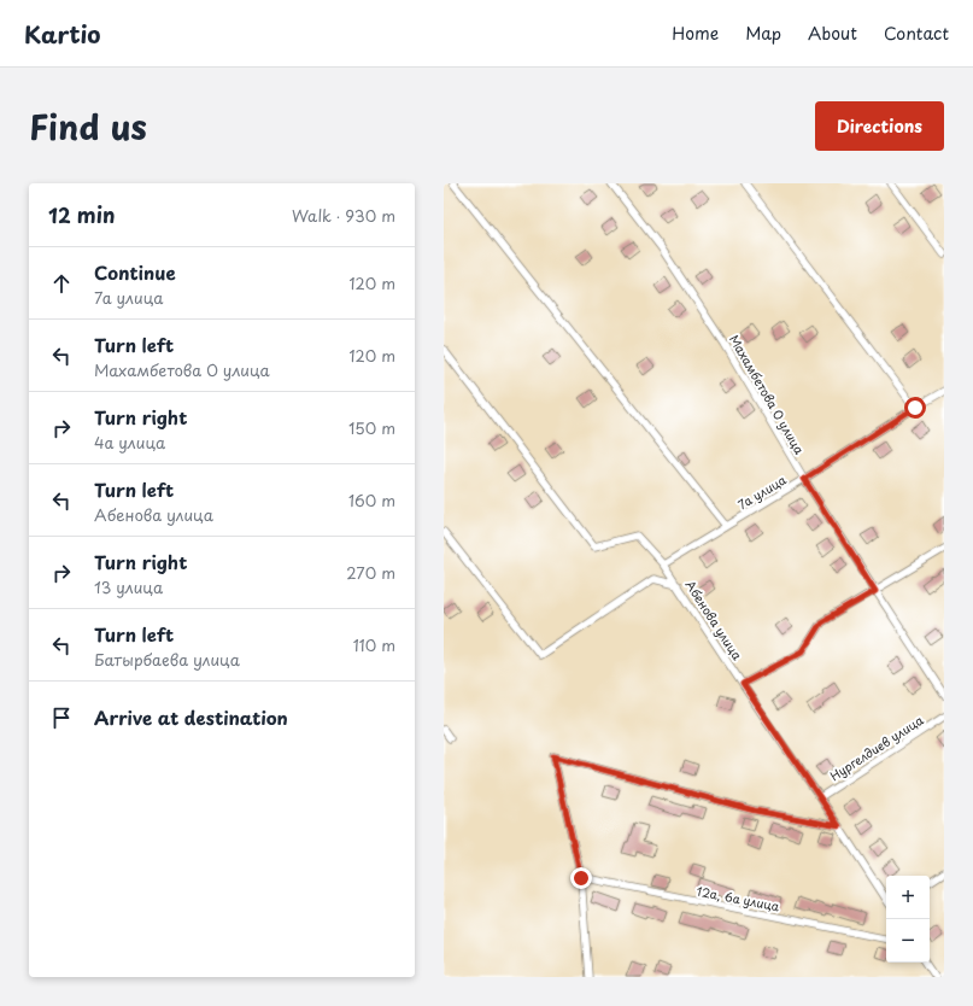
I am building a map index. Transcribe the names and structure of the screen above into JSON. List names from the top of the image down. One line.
{"streets":{"street":["Махамбетова О улица","7а улица","Абенова улица","Нургелдиев улица","12а, 6а улица"]},"crossings":[["Махамбетова О улица","7а улица"],["7а улица","Абенова улица"],["Абенова улица","Нургелдиев улица"]],"page":{"header":"Kartio","nav":["Home","Map","About","Contact"],"title":"Find us","buttons":"Directions","heading":["12 min","Walk · 930 m"],"list":[["Continue","7а улица","120 m"],["Turn left","Махамбетова О улица","120 m"],["Turn right","4а улица","150 m"],["Turn left","Абенова улица","160 m"],["Turn right","13 улица","270 m"],["Turn left","Батырбаева улица","110 m"],"Arrive at destination"],"map_buttons":["+","−"]}}
